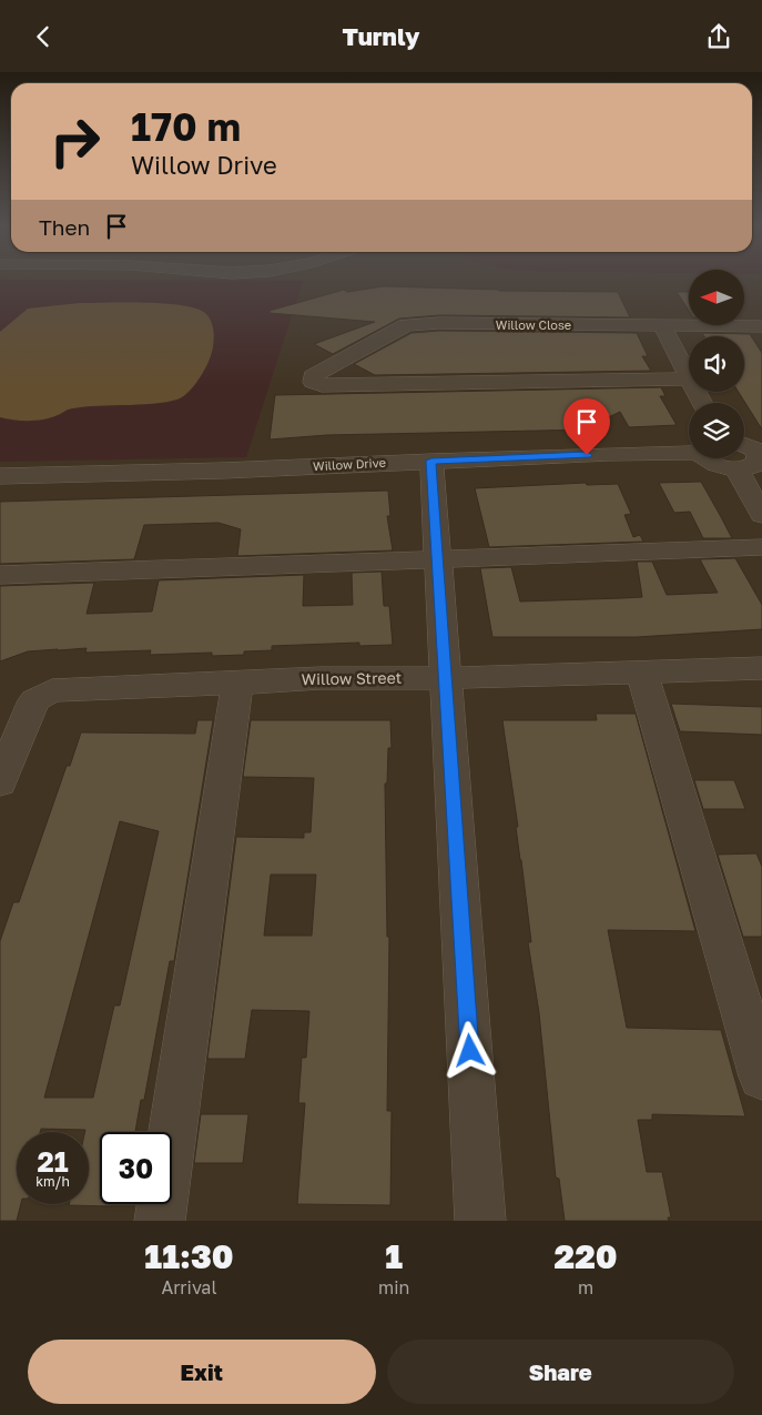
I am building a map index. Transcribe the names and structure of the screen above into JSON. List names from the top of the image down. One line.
{"streets":{"street":["Willow Close","Willow Drive","Willow Street"]},"north":"left","page":{"header":"Turnly","turn":["170 m","Willow Drive"],"then":"Then","speed":"21 km/h","limit":"30","eta":["11:30","Arrival","1","min","220","m"],"buttons":["Exit","Share"]}}
